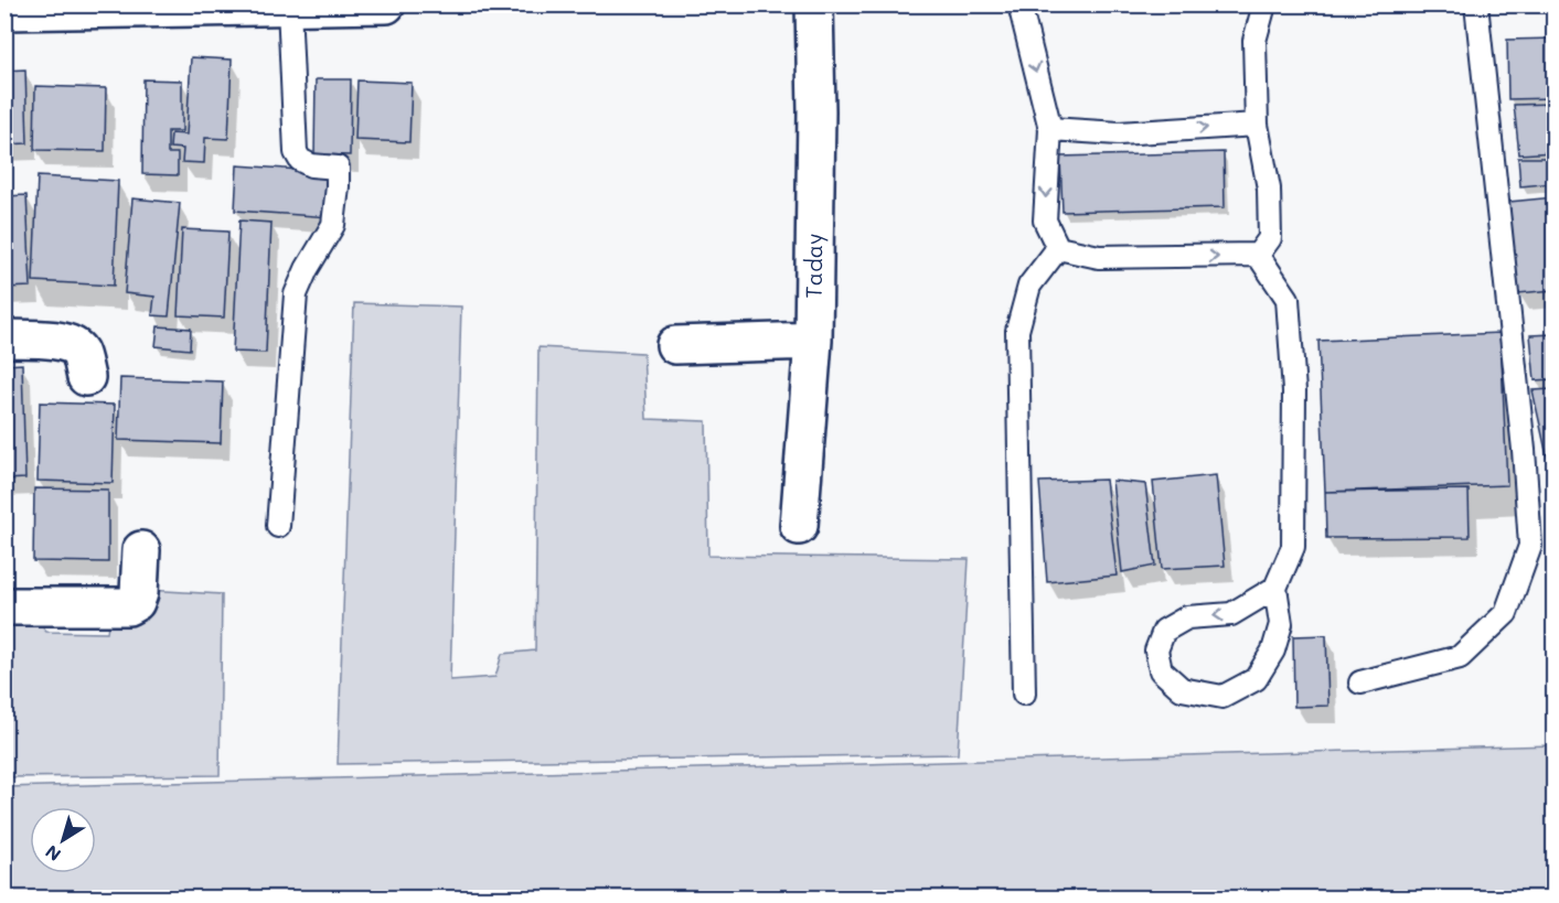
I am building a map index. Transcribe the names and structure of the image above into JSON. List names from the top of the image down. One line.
{"streets":{"street":["Taday"]},"north":"bottom left"}
